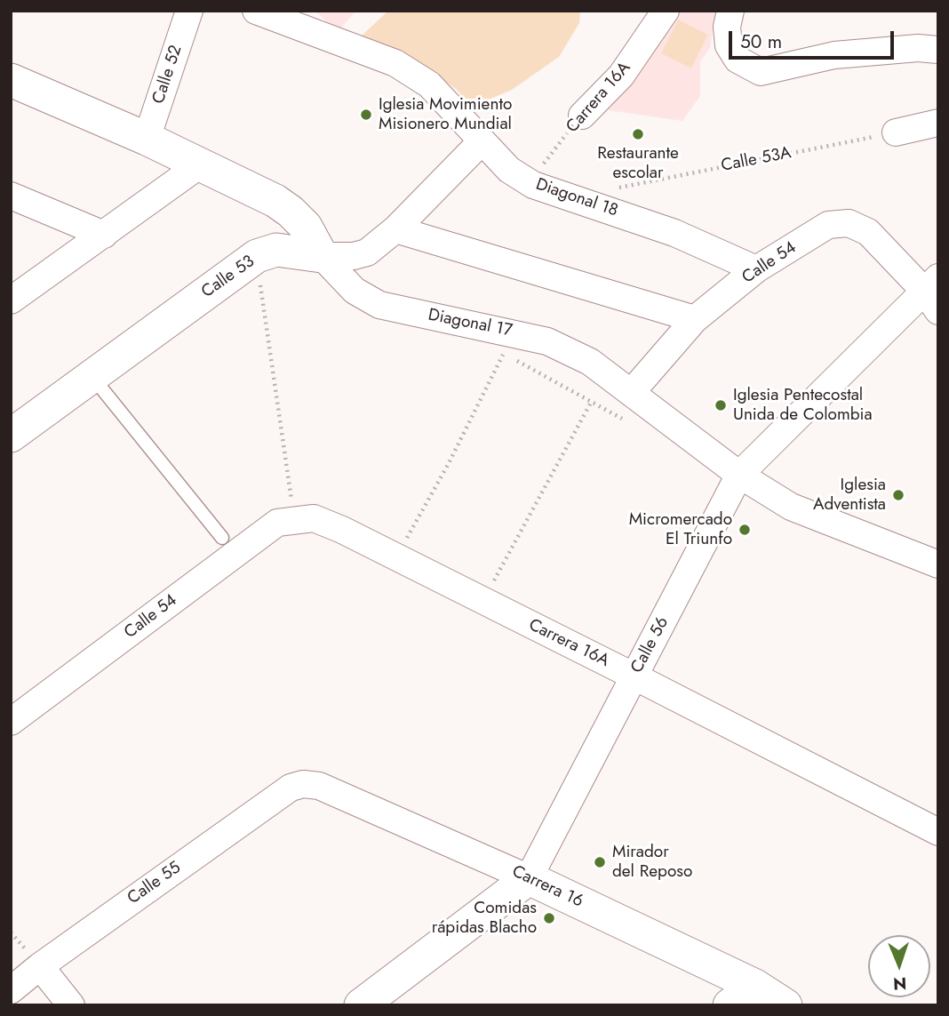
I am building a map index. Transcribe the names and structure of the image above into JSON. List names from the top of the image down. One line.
{"streets":{"street":["Calle 52","Carrera 16A","Diagonal 18","Calle 54","Calle 53","Diagonal 17","Calle 56","Calle 55","Carrera 16"],"path":["Calle 53A"]},"crossings":[["Calle 52","Diagonal 17"],["Carrera 16A","Diagonal 18"],["Carrera 16A","Calle 54"],["Carrera 16A","Calle 56"],["Calle 53A","Diagonal 18"],["Diagonal 18","Calle 54"],["Diagonal 18","Calle 53"],["Calle 54","Diagonal 17"],["Calle 54","Calle 56"],["Calle 53","Diagonal 17"],["Diagonal 17","Calle 56"],["Calle 56","Carrera 16"],["Calle 55","Carrera 16"]],"places":["Iglesia Movimiento Misionero Mundial","Restaurante escolar","Iglesia Pentecostal Unida de Colombia","Iglesia Adventista","Micromercado El Triunfo","Mirador del Reposo","Comidas rápidas Blacho"],"scale_bar":"50 m","north":"bottom"}
